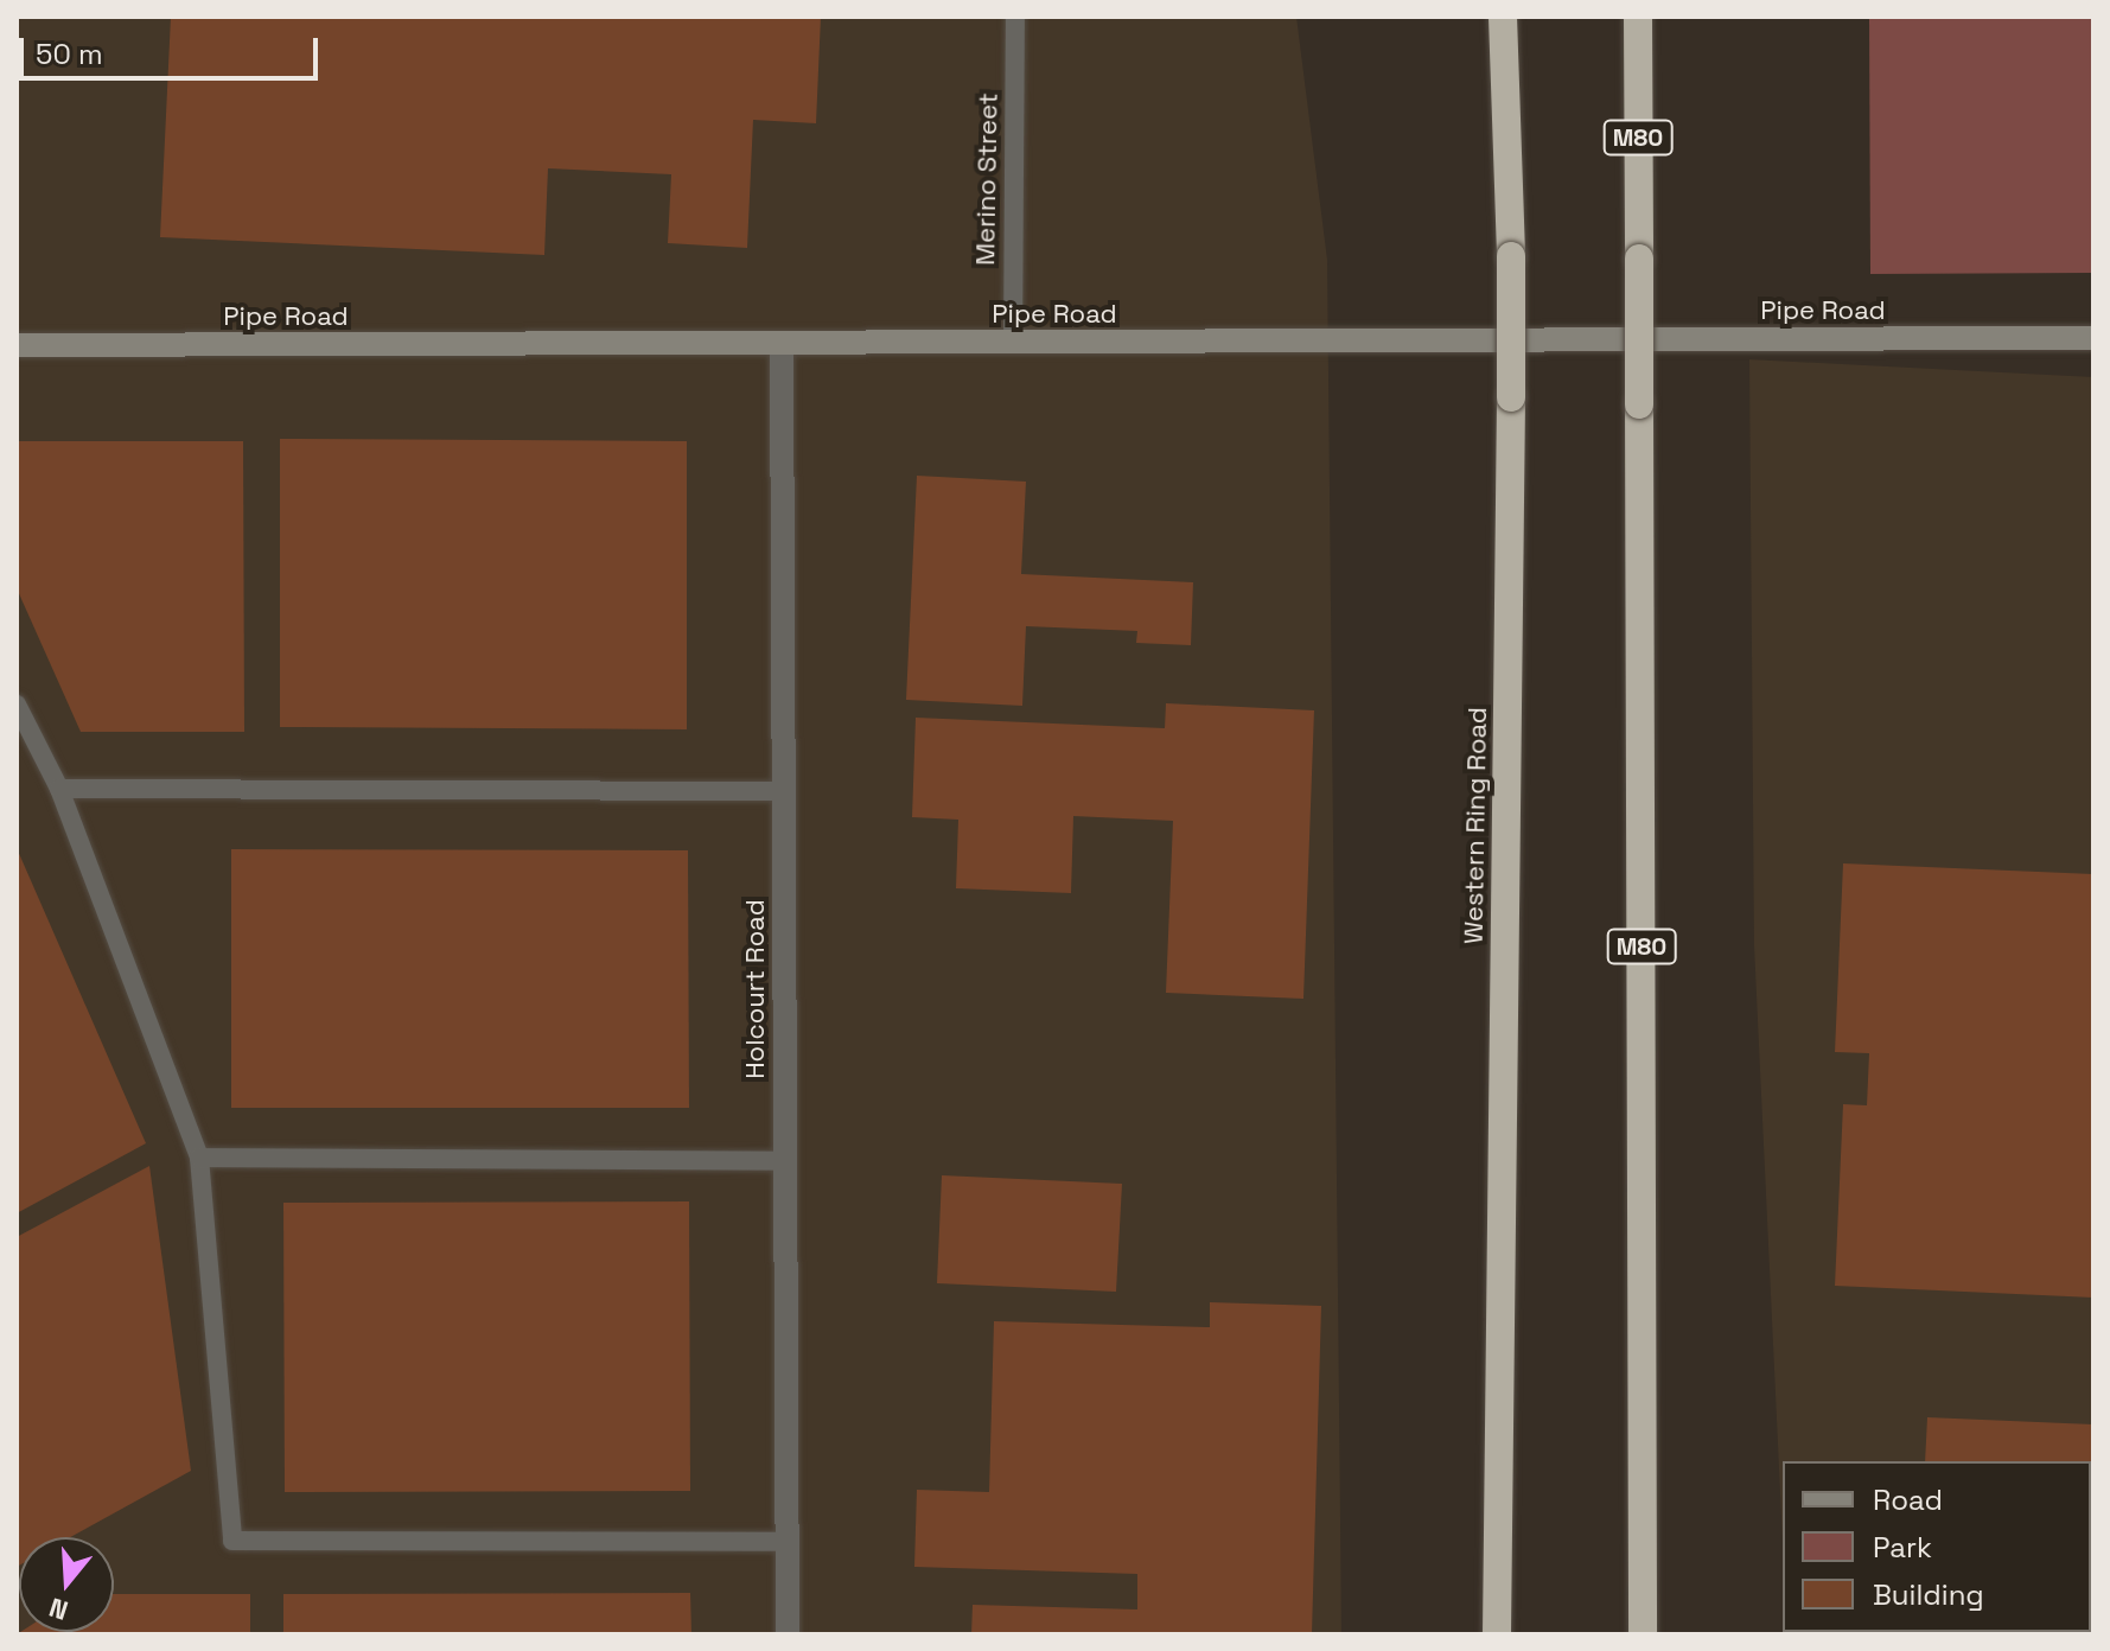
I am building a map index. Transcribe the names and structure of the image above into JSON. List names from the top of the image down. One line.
{"streets":{"highway":["M80","Western Ring Road"],"street":["Pipe Road","Holcourt Road"],"lane":["Merino Street"]},"crossings":[["Merino Street","Pipe Road"],["Pipe Road","Holcourt Road"]],"legend":["Road","Park","Building"],"scale_bar":"50 m","north":"bottom"}
